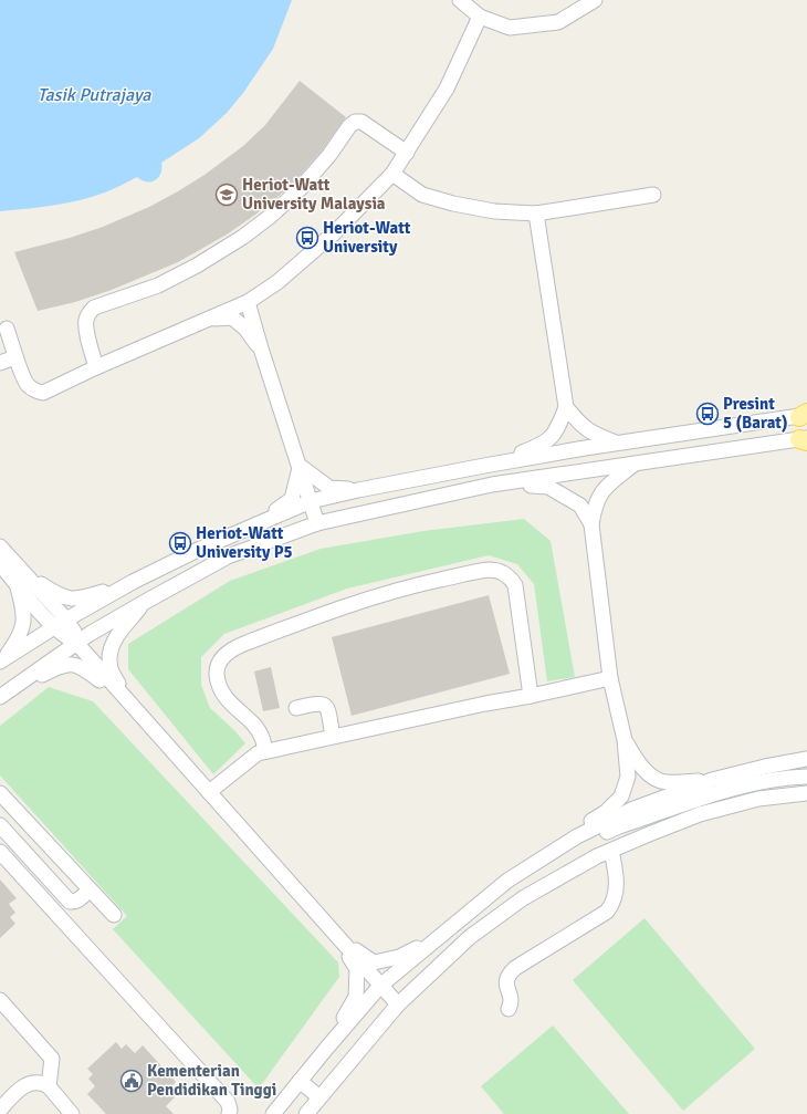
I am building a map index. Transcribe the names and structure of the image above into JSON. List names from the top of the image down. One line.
{"water":["Tasik Putrajaya"],"places":{"school or university":["Heriot-Watt University Malaysia"],"bus stop":["Heriot-Watt University","Presint 5 (Barat)","Heriot-Watt University P5"],"public building":["Kementerian Pendidikan Tinggi"]}}
